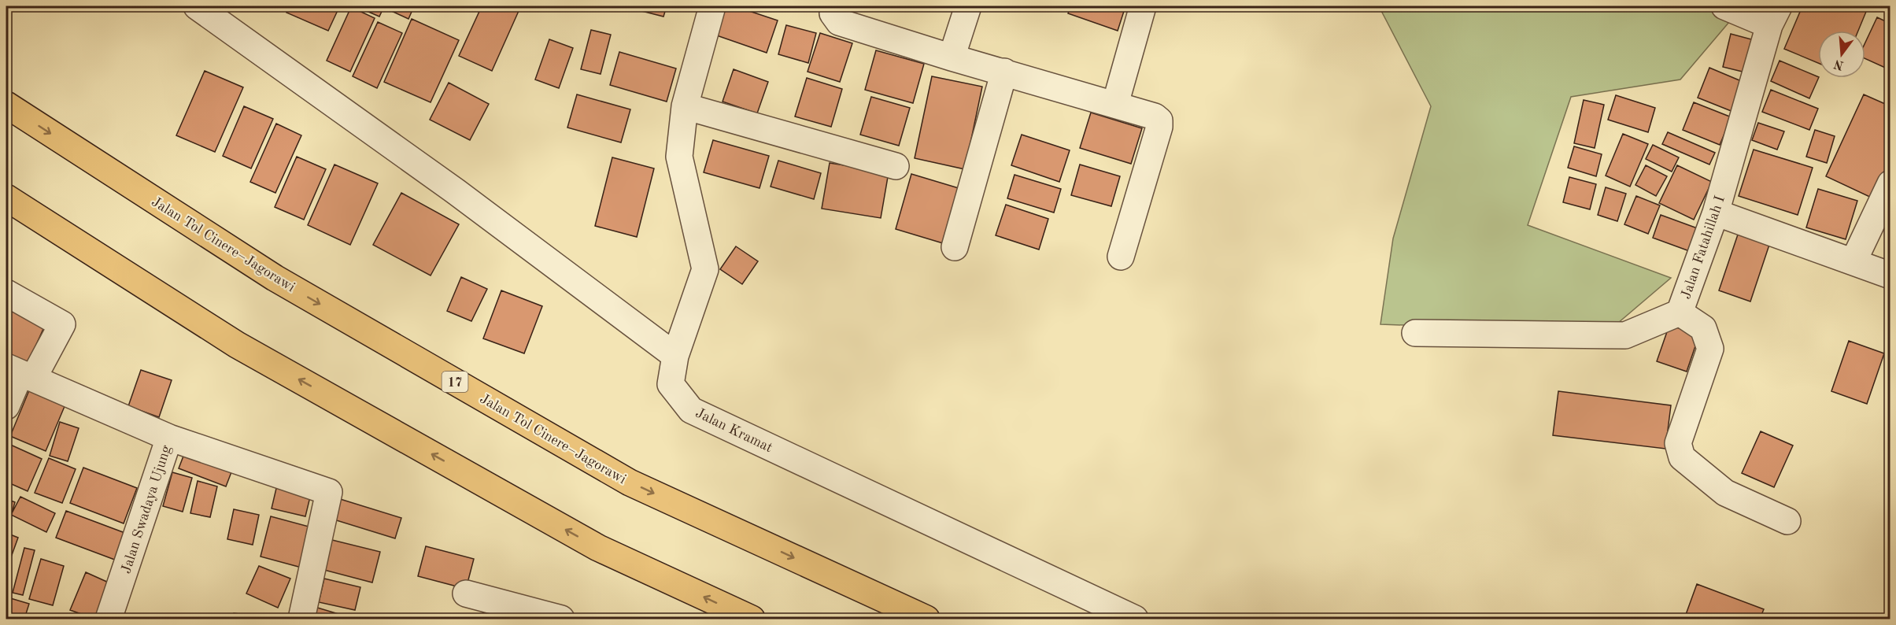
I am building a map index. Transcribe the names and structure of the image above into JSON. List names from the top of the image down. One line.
{"streets":{"highway":["Jalan Tol Cinere–Jagorawi","17"],"street":["Jalan Fatahillah I","Jalan Kramat","Jalan Swadaya Ujung"]},"north":"bottom"}
